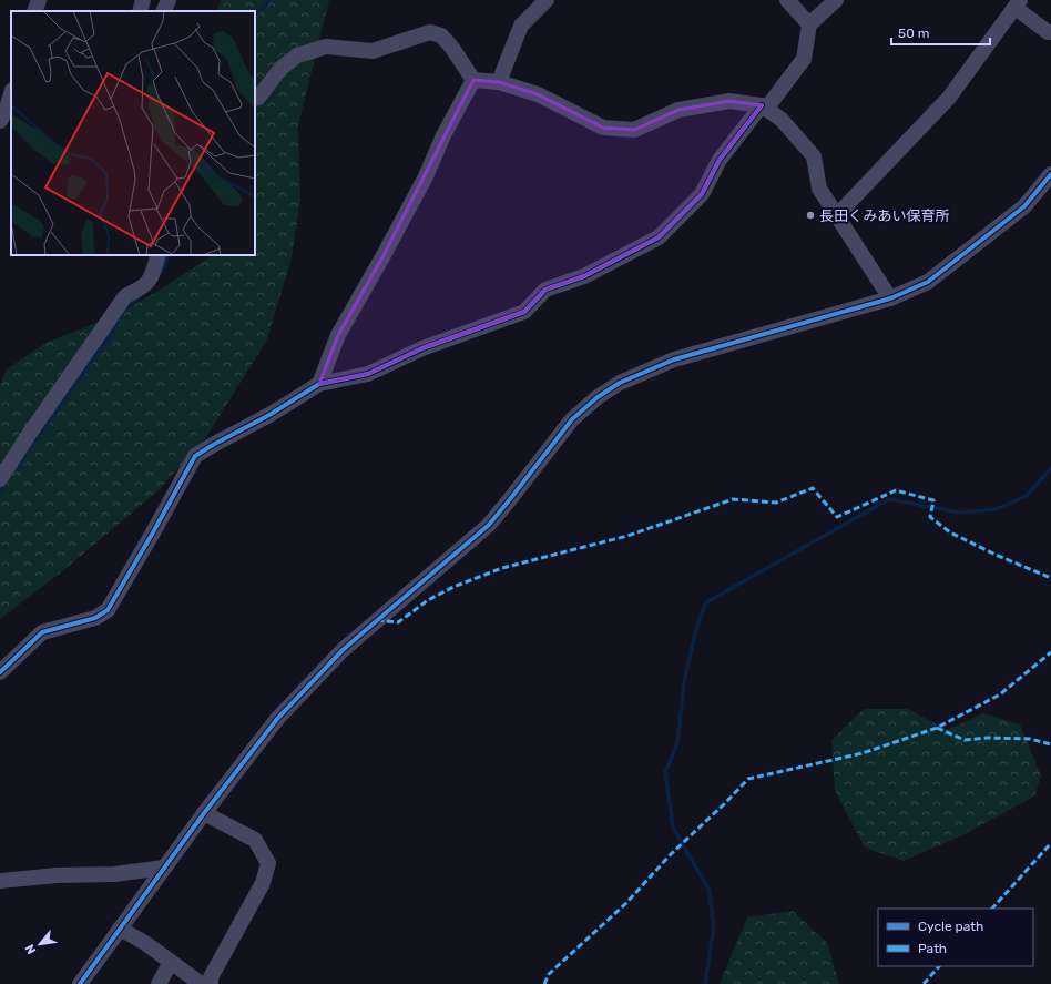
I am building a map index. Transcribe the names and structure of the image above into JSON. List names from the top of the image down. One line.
{"places":["長田くみあい保育所"],"legend":["Cycle path","Path"],"scale_bar":"50 m","north":"bottom left"}
